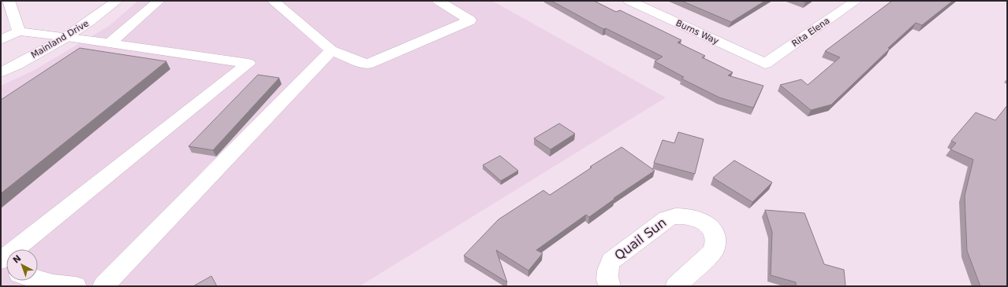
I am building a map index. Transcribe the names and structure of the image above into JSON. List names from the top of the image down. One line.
{"streets":{"street":["Burns Way","Rita Elena","Mainland Drive","Quail Sun"]},"crossings":[["Burns Way","Rita Elena"]],"north":"top left"}
